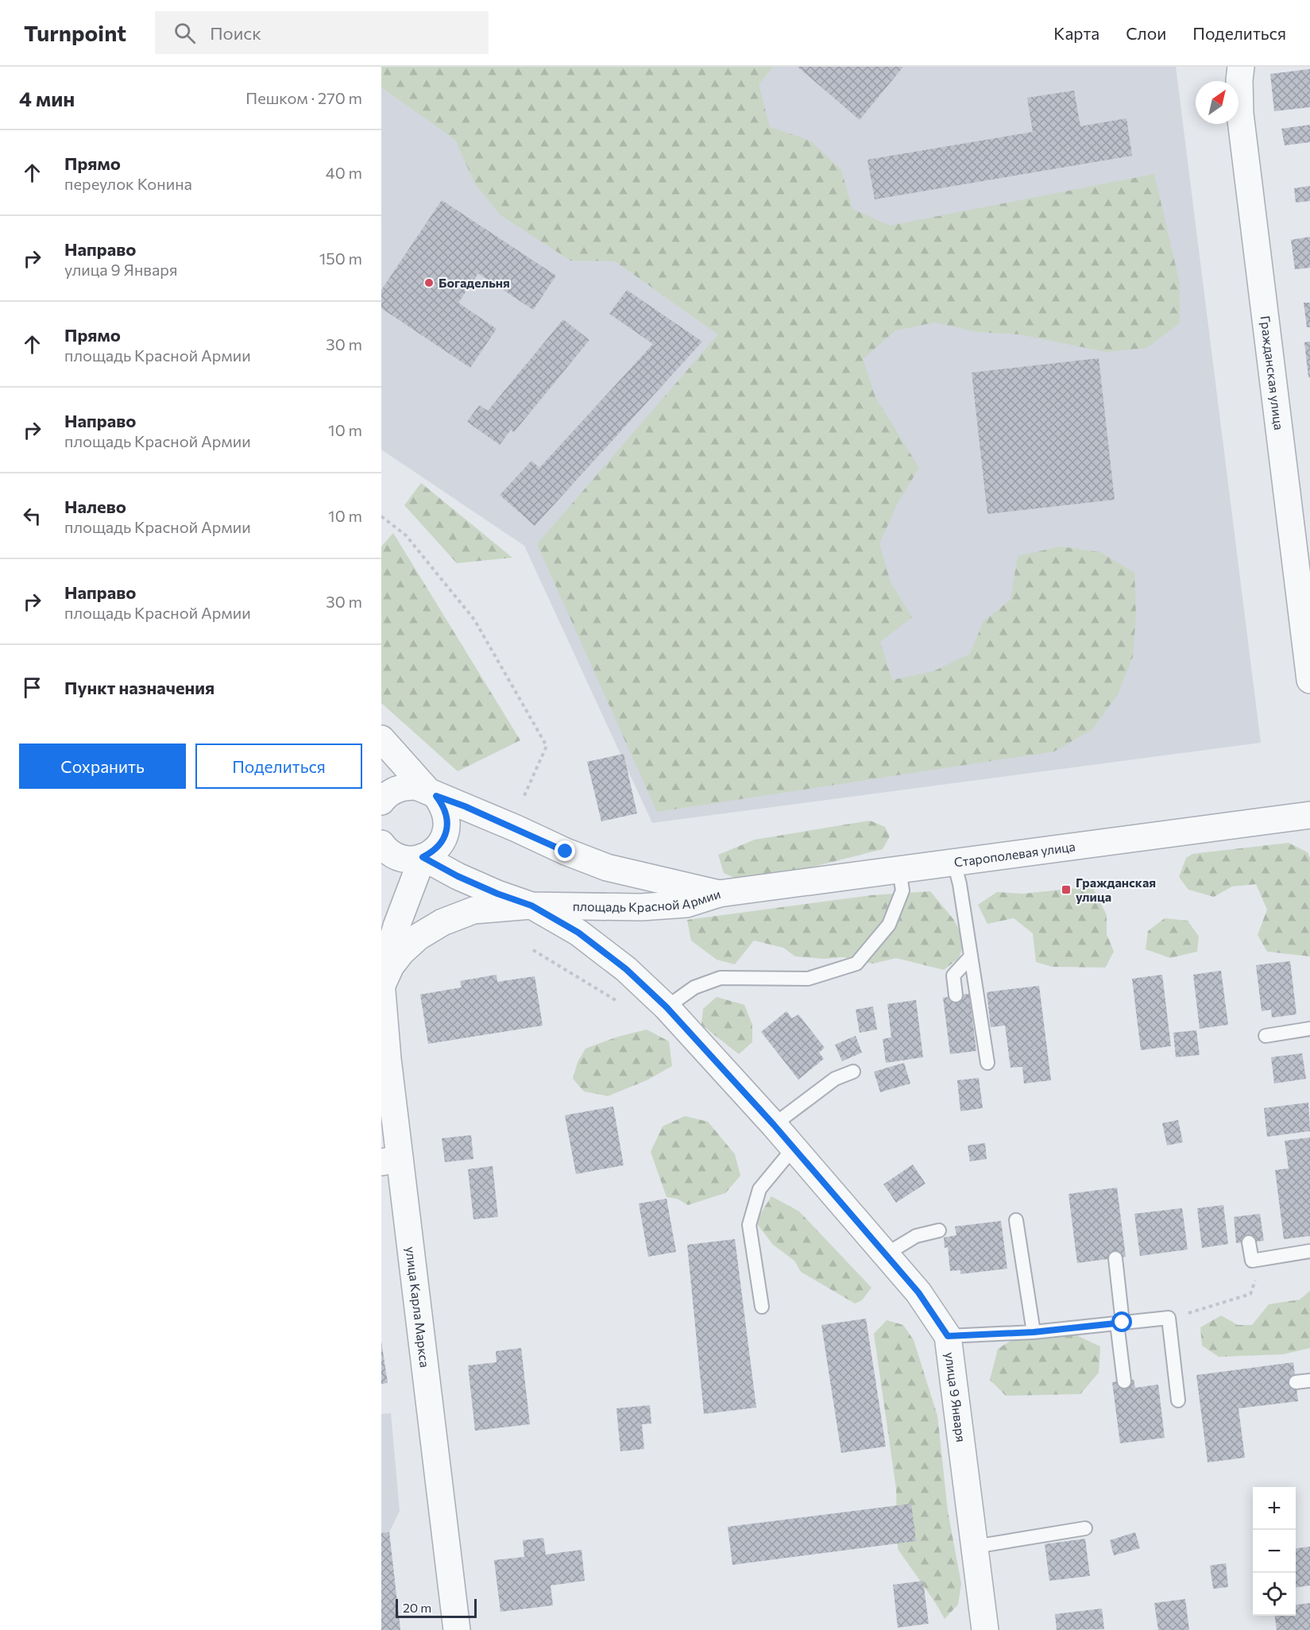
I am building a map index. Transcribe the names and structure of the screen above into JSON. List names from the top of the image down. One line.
{"streets":{"street":["Гражданская улица","Старополевая улица","площадь Красной Армии","улица Карла Маркса","улица 9 Января"]},"crossings":[["Старополевая улица","площадь Красной Армии"],["площадь Красной Армии","улица Карла Маркса"],["площадь Красной Армии","улица 9 Января"]],"places":{"other":["Богадельня"],"transit":["Гражданская улица"]},"scale_bar":"20 m","north":"top right","page":{"header":"Turnpoint","search":"Поиск","nav":["Карта","Слои","Поделиться"],"heading":["4 мин","Пешком · 270 m"],"list":[["Прямо","переулок Конина","40 m"],["Направо","улица 9 Января","150 m"],["Прямо","площадь Красной Армии","30 m"],["Направо","площадь Красной Армии","10 m"],["Налево","площадь Красной Армии","10 m"],["Направо","площадь Красной Армии","30 m"],"Пункт назначения"],"buttons":["Сохранить","Поделиться"],"map_buttons":["+","−"],"scale":"20 m"}}
